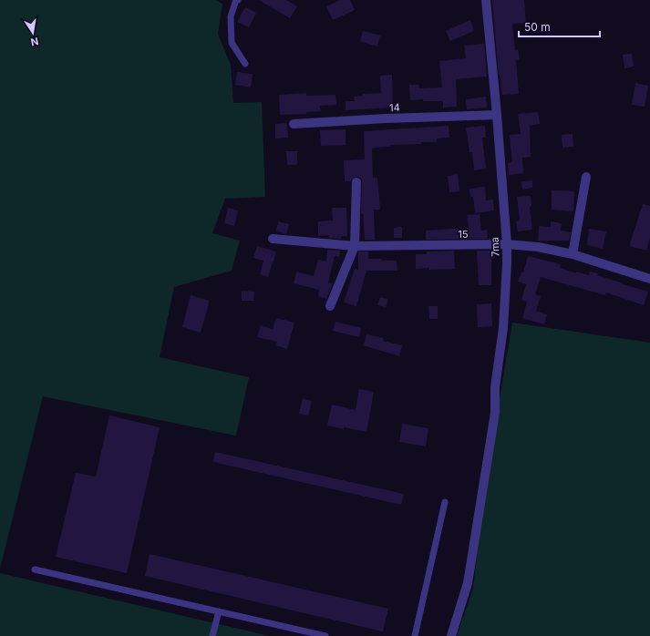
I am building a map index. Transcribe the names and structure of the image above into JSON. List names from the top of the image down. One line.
{"streets":{"street":["14","15","7ma"]},"crossings":[["14","7ma"],["15","7ma"]],"scale_bar":"50 m","north":"bottom"}
